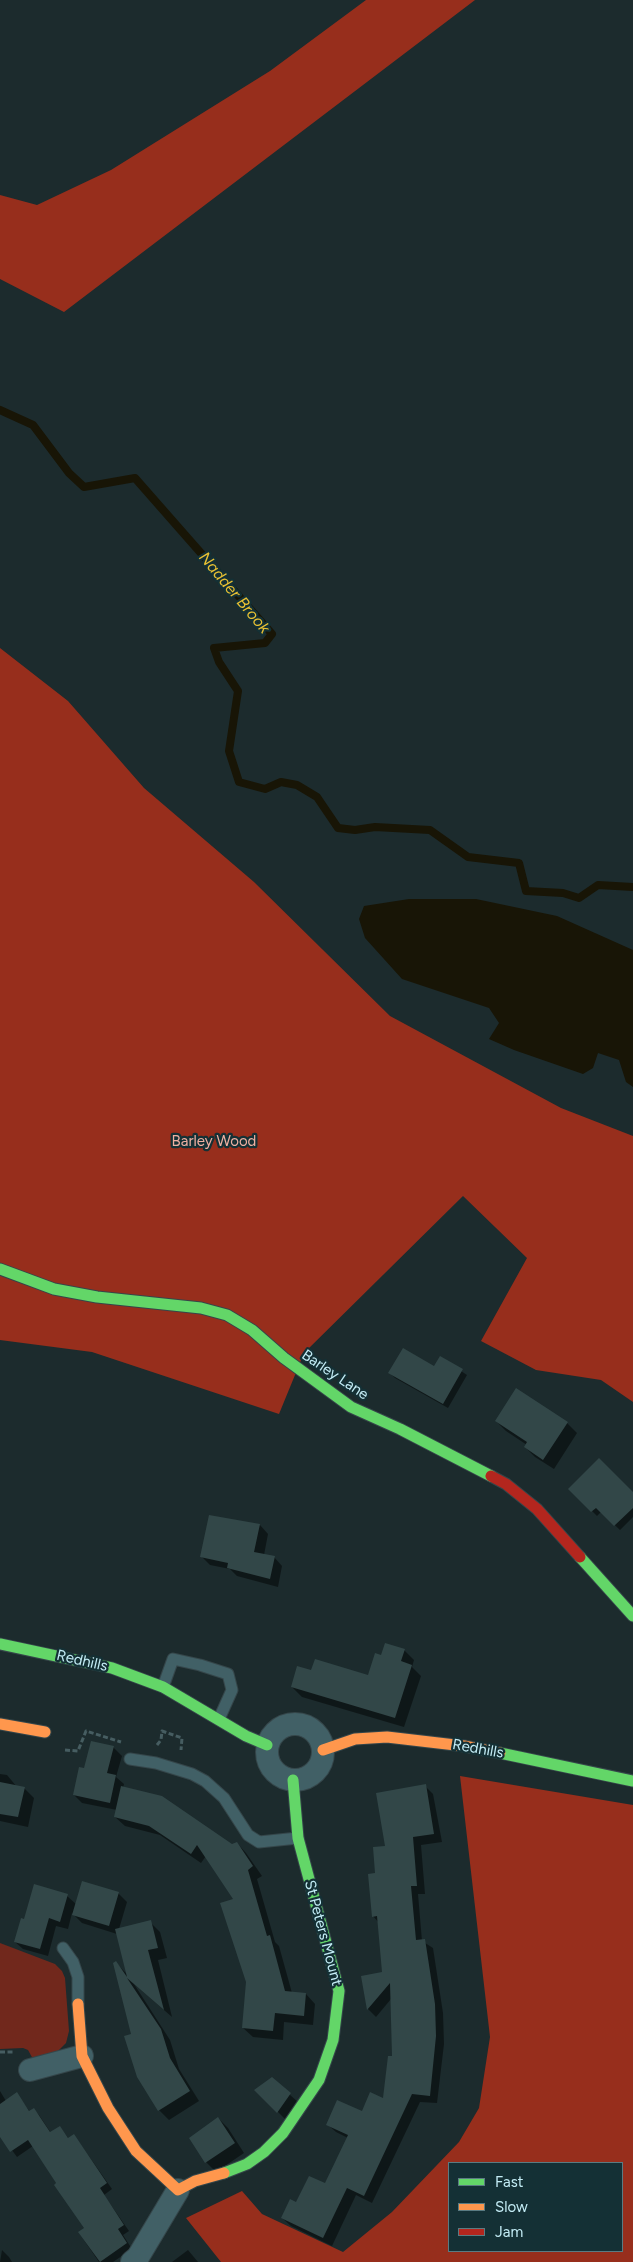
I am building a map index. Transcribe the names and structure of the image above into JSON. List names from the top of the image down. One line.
{"streets":{"street":["Barley Lane","Redhills","St Peters Mount"]},"crossings":[["Redhills","St Peters Mount"]],"water":["Nadder Brook"],"parks":["Barley Wood"],"legend":["Fast","Slow","Jam"]}
